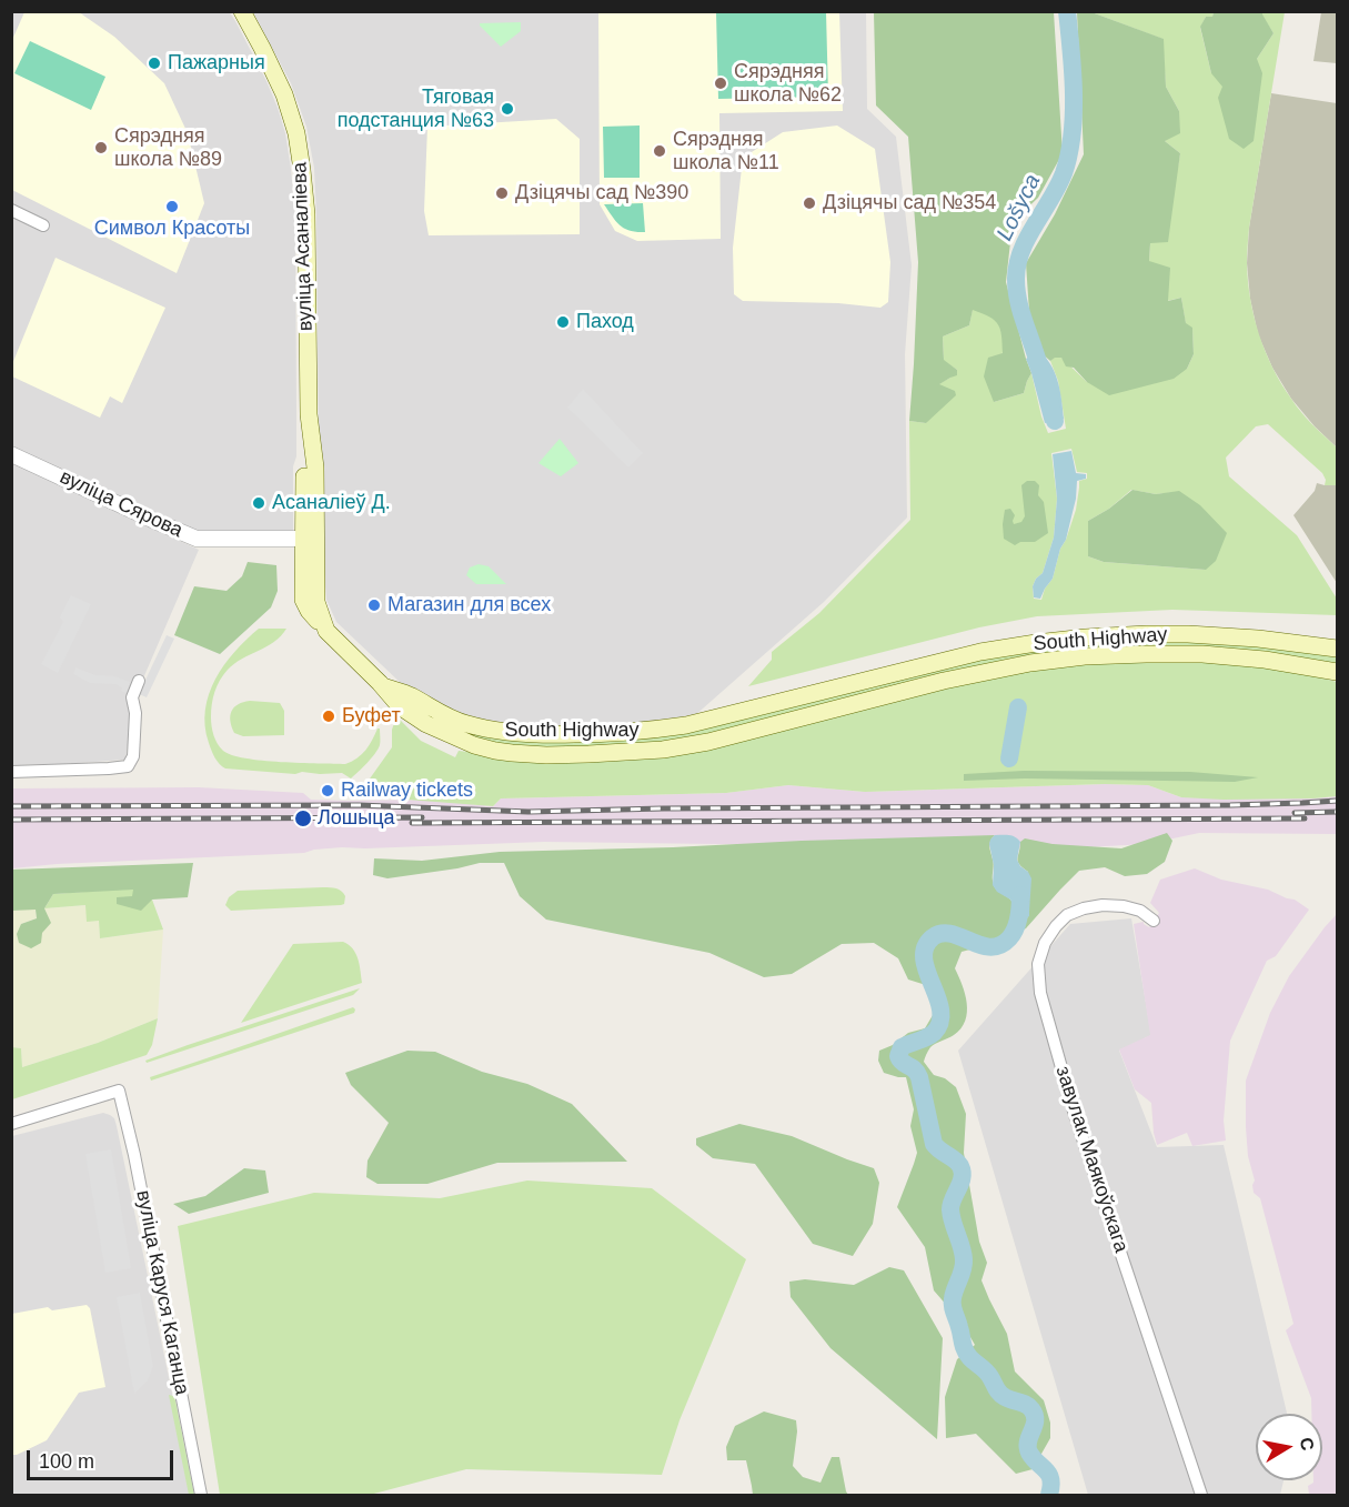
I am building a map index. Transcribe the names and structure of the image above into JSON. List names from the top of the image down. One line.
{"streets":{"main road":["вуліца Асаналіева","South Highway"],"street":["вуліца Сярова","завулак Маякоўскага","вуліца Каруся Каганца"]},"crossings":[["вуліца Асаналіева","вуліца Сярова"],["вуліца Асаналіева","South Highway"]],"water":["Lošyca"],"places":["Пажарныя","Сярэдняя школа №62","Тяговая подстанция №63","Сярэдняя школа №89","Сярэдняя школа №11","Дзіцячы сад №390","Дзіцячы сад №354","Символ Красоты","Паход","Асаналіеў Д.","Магазин для всех","Буфет","Railway tickets","Лошыца"],"scale_bar":"100 m","north":"right"}
